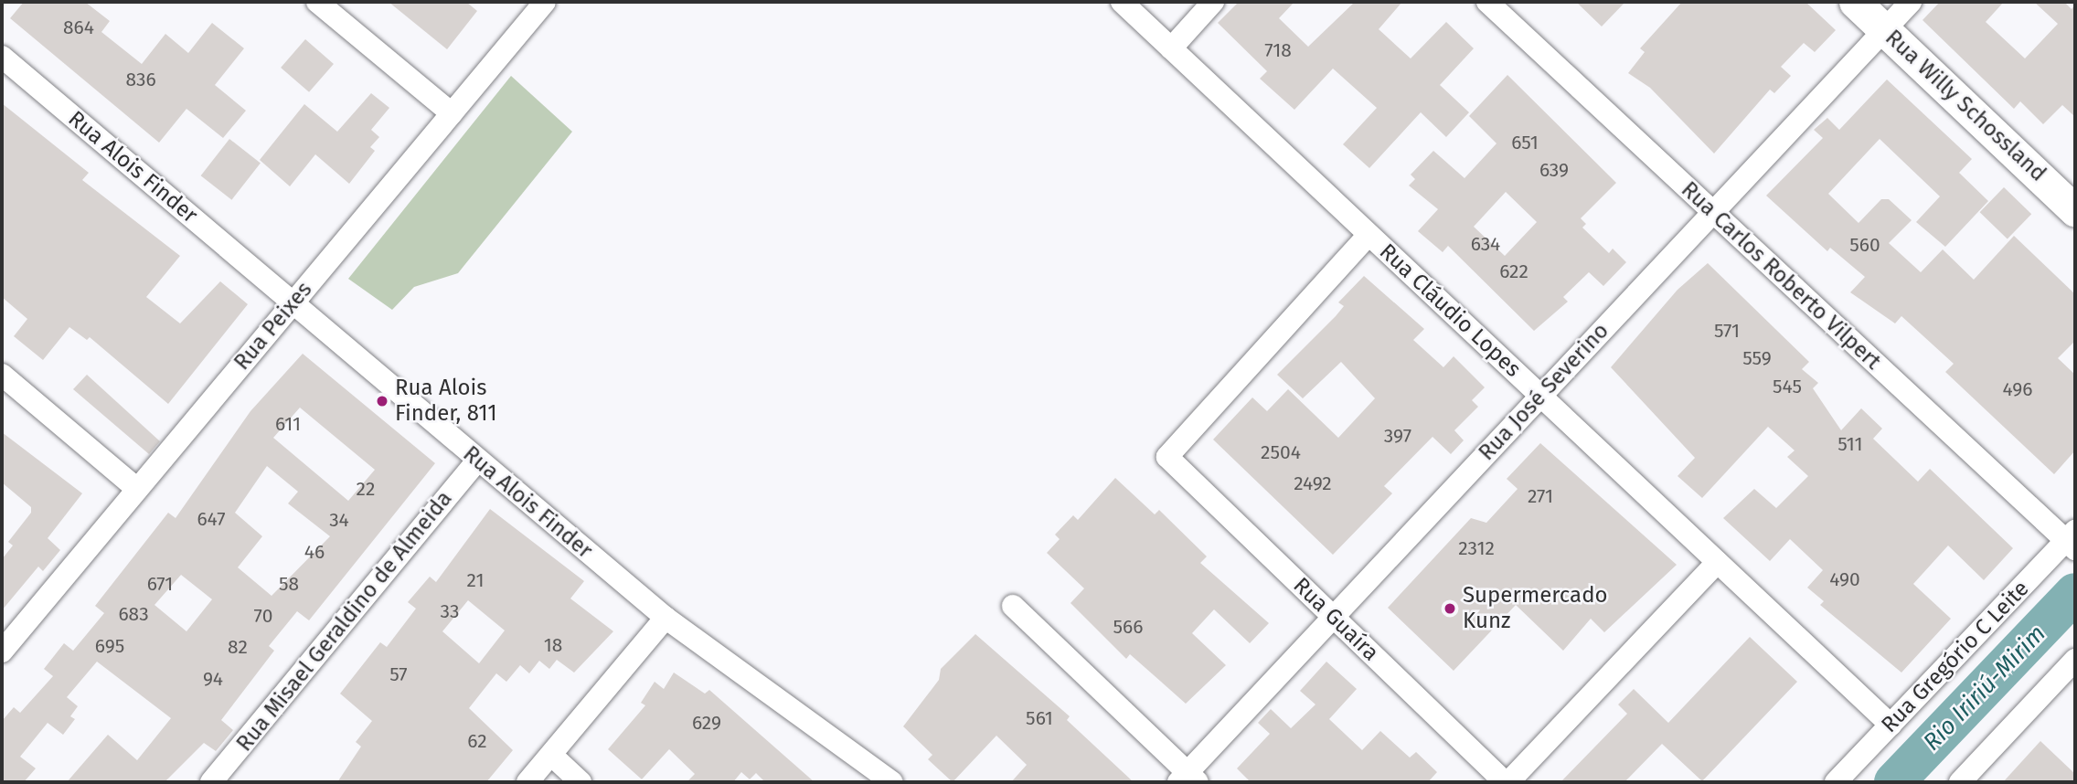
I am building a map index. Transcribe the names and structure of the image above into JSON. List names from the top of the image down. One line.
{"streets":{"street":["Rua Willy Schossland","Rua Alois Finder","Rua Carlos Roberto Vilpert","Rua Cláudio Lopes","Rua Peixes","Rua José Severino","Rua Guaíra","Rua Misael Geraldino de Almeida","Rua Gregório C Leite"]},"crossings":[["Rua Willy Schossland","Rua José Severino"],["Rua Alois Finder","Rua Peixes"],["Rua Alois Finder","Rua Misael Geraldino de Almeida"],["Rua Carlos Roberto Vilpert","Rua José Severino"],["Rua Carlos Roberto Vilpert","Rua Gregório C Leite"],["Rua Cláudio Lopes","Rua José Severino"],["Rua Cláudio Lopes","Rua Guaíra"],["Rua Cláudio Lopes","Rua Gregório C Leite"],["Rua José Severino","Rua Guaíra"]],"water":["Rio Iririú-Mirim"],"places":["Rua Alois Finder, 811","Supermercado Kunz"],"house_numbers":["864","718","836","651","639","634","560","622","571","559","545","496","611","397","511","2504","2492","22","271","647","34","2312","46","490","21","671","58","33","683","70","566","18","695","82","57","94","561","629","62"]}
